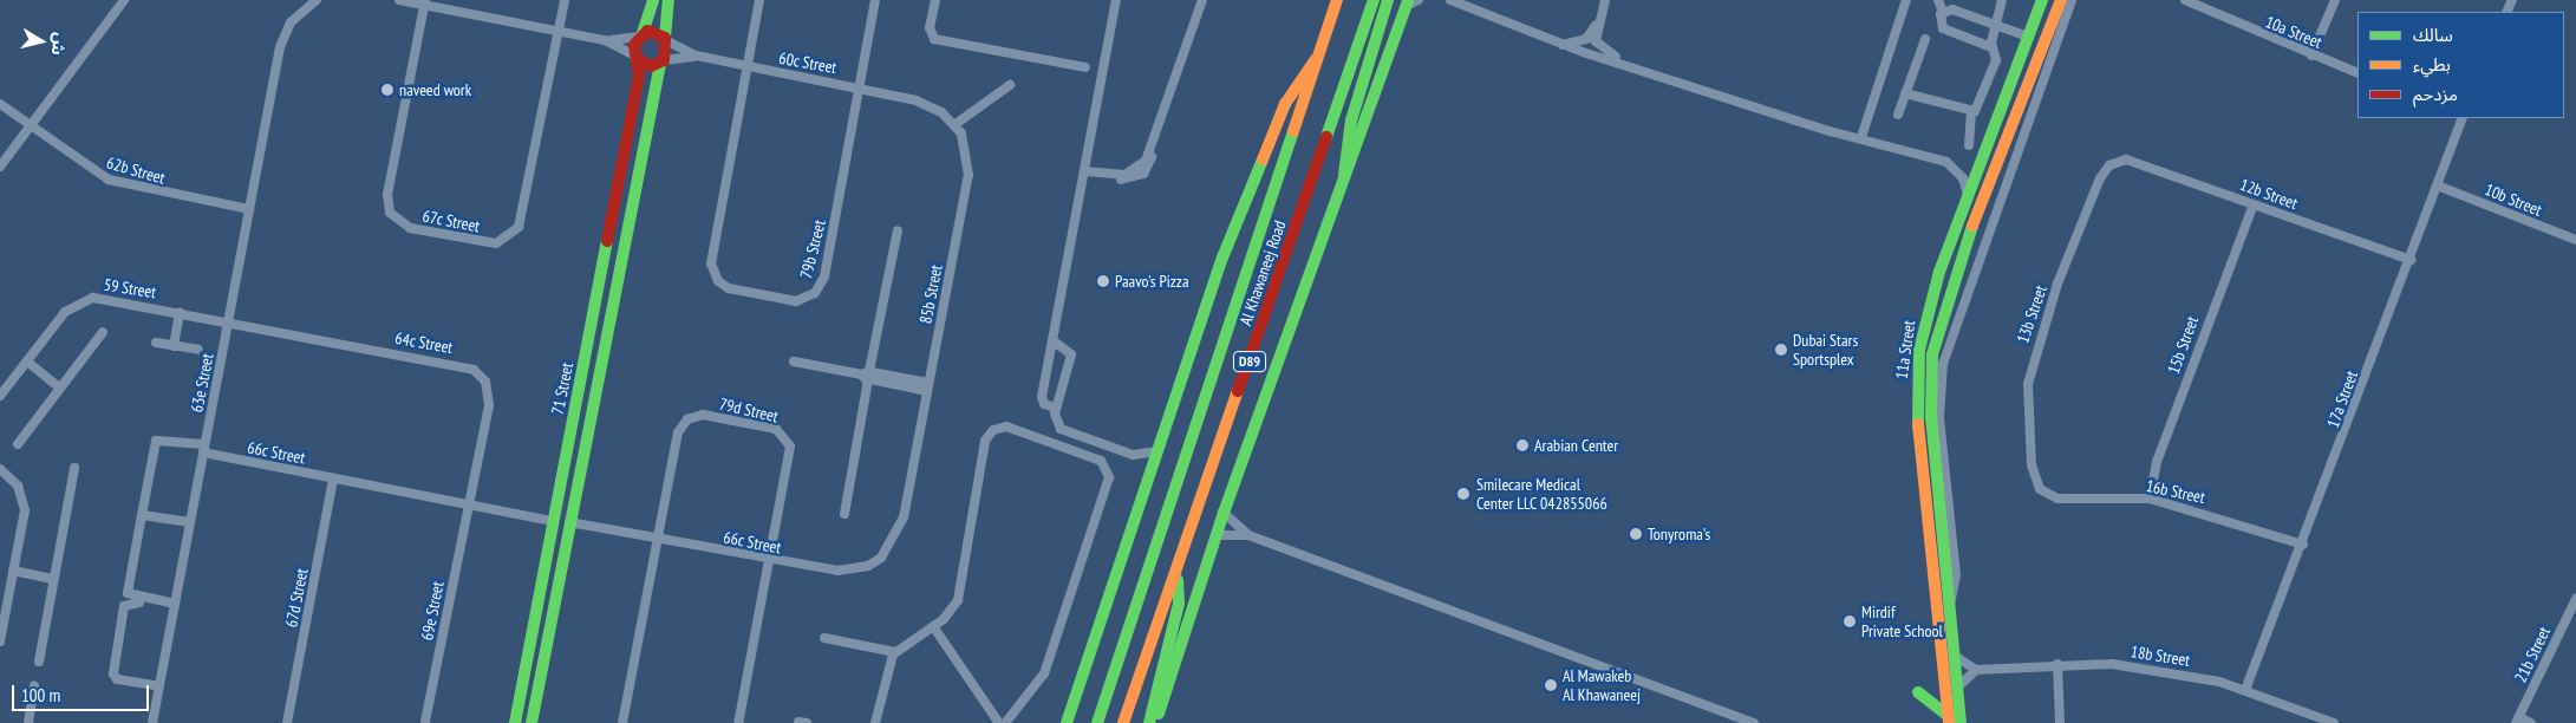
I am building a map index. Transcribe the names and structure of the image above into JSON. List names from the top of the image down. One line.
{"streets":{"main road":["Al Khawaneej Road","11a Street","D89","71 Street"],"street":["10a Street","60c Street","62b Street","12b Street","10b Street","67c Street","79b Street","59 Street","85b Street","13b Street","64c Street","15b Street","63e Street","17a Street","79d Street","66c Street","16b Street","67d Street","69e Street","21b Street","18b Street"]},"crossings":[["60c Street","79b Street"],["60c Street","85b Street"],["60c Street","71 Street"],["62b Street","63e Street"],["12b Street","13b Street"],["12b Street","15b Street"],["12b Street","17a Street"],["10b Street","17a Street"],["59 Street","64c Street"],["59 Street","63e Street"],["85b Street","66c Street"],["13b Street","16b Street"],["64c Street","63e Street"],["64c Street","66c Street"],["64c Street","69e Street"],["15b Street","16b Street"],["63e Street","66c Street"],["71 Street","66c Street"],["17a Street","16b Street"],["17a Street","18b Street"],["79d Street","66c Street"],["66c Street","67d Street"],["66c Street","69e Street"]],"places":["naveed work","Paavo's Pizza","Dubai Stars Sportsplex","Arabian Center","Smilecare Medical Center LLC 042855066","Tonyroma's","Mirdif Private School","Al Mawakeb Al Khawaneej"],"legend":["سالك","بطيء","مزدحم"],"scale_bar":"100 m","north":"right"}
